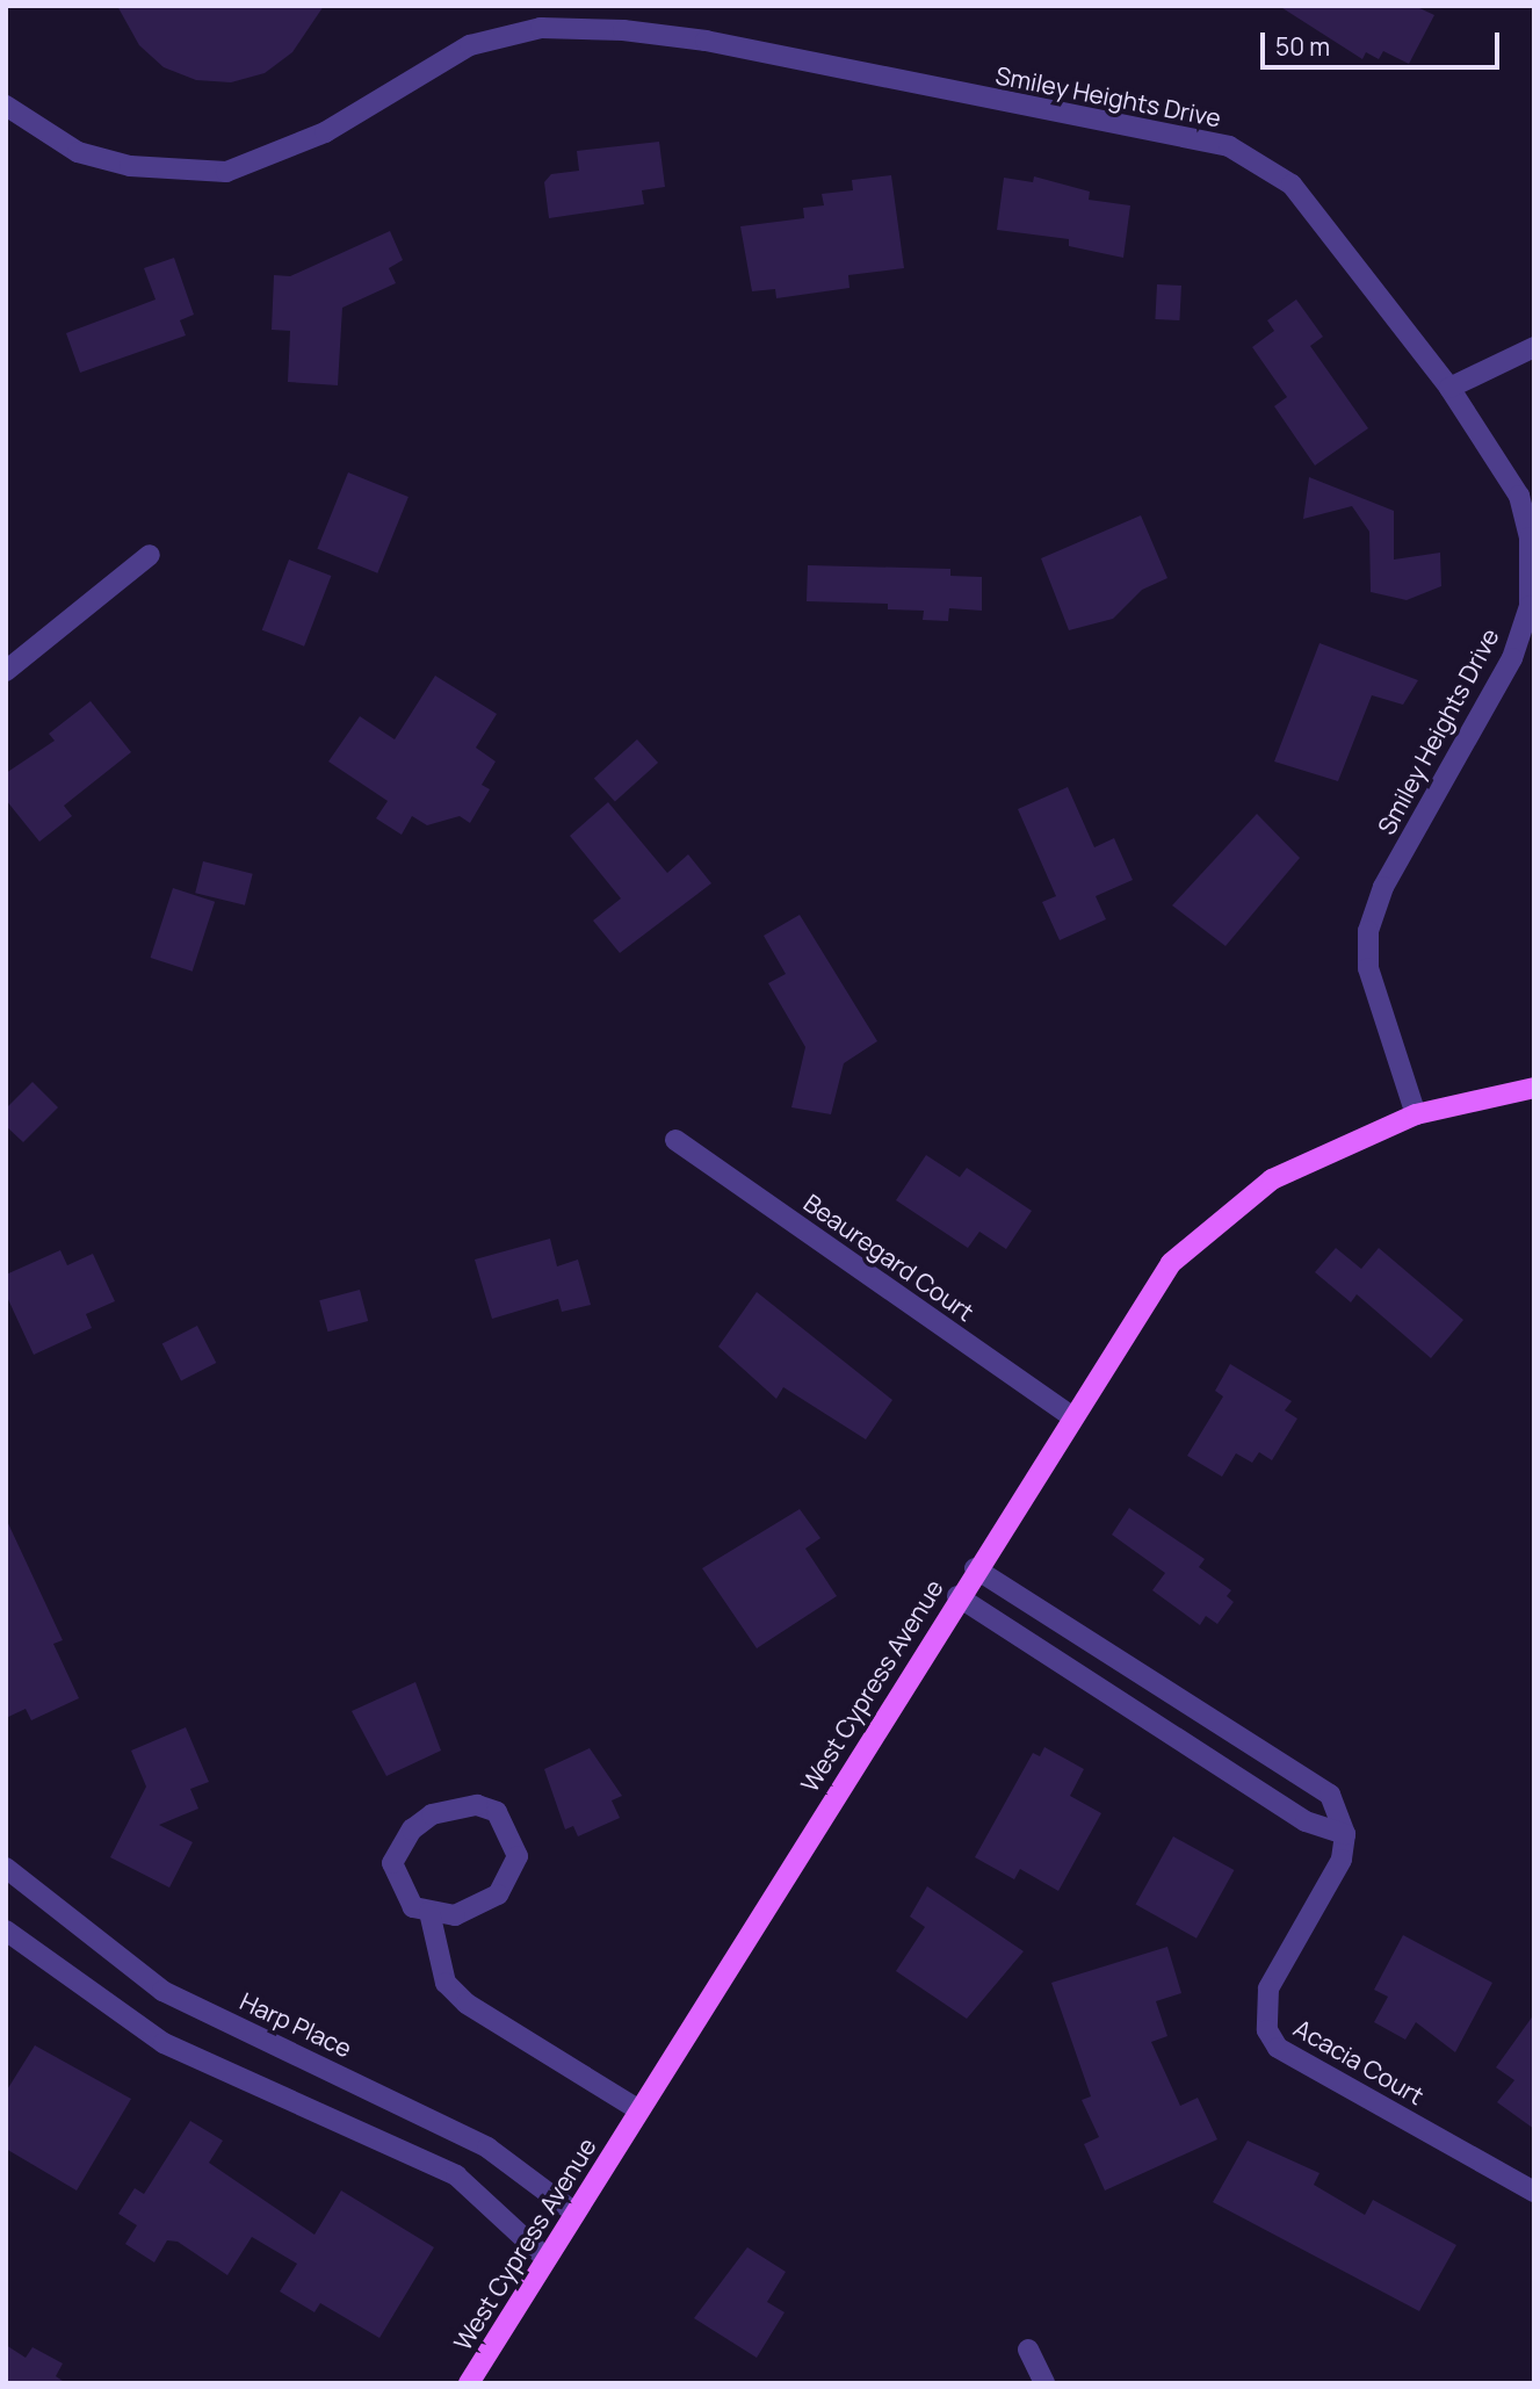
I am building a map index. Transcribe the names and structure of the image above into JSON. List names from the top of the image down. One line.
{"streets":{"main road":["West Cypress Avenue"],"street":["Smiley Heights Drive","Beauregard Court","Harp Place","Acacia Court"]},"crossings":[["Smiley Heights Drive","West Cypress Avenue"],["Beauregard Court","West Cypress Avenue"],["West Cypress Avenue","Harp Place"]],"scale_bar":"50 m"}
